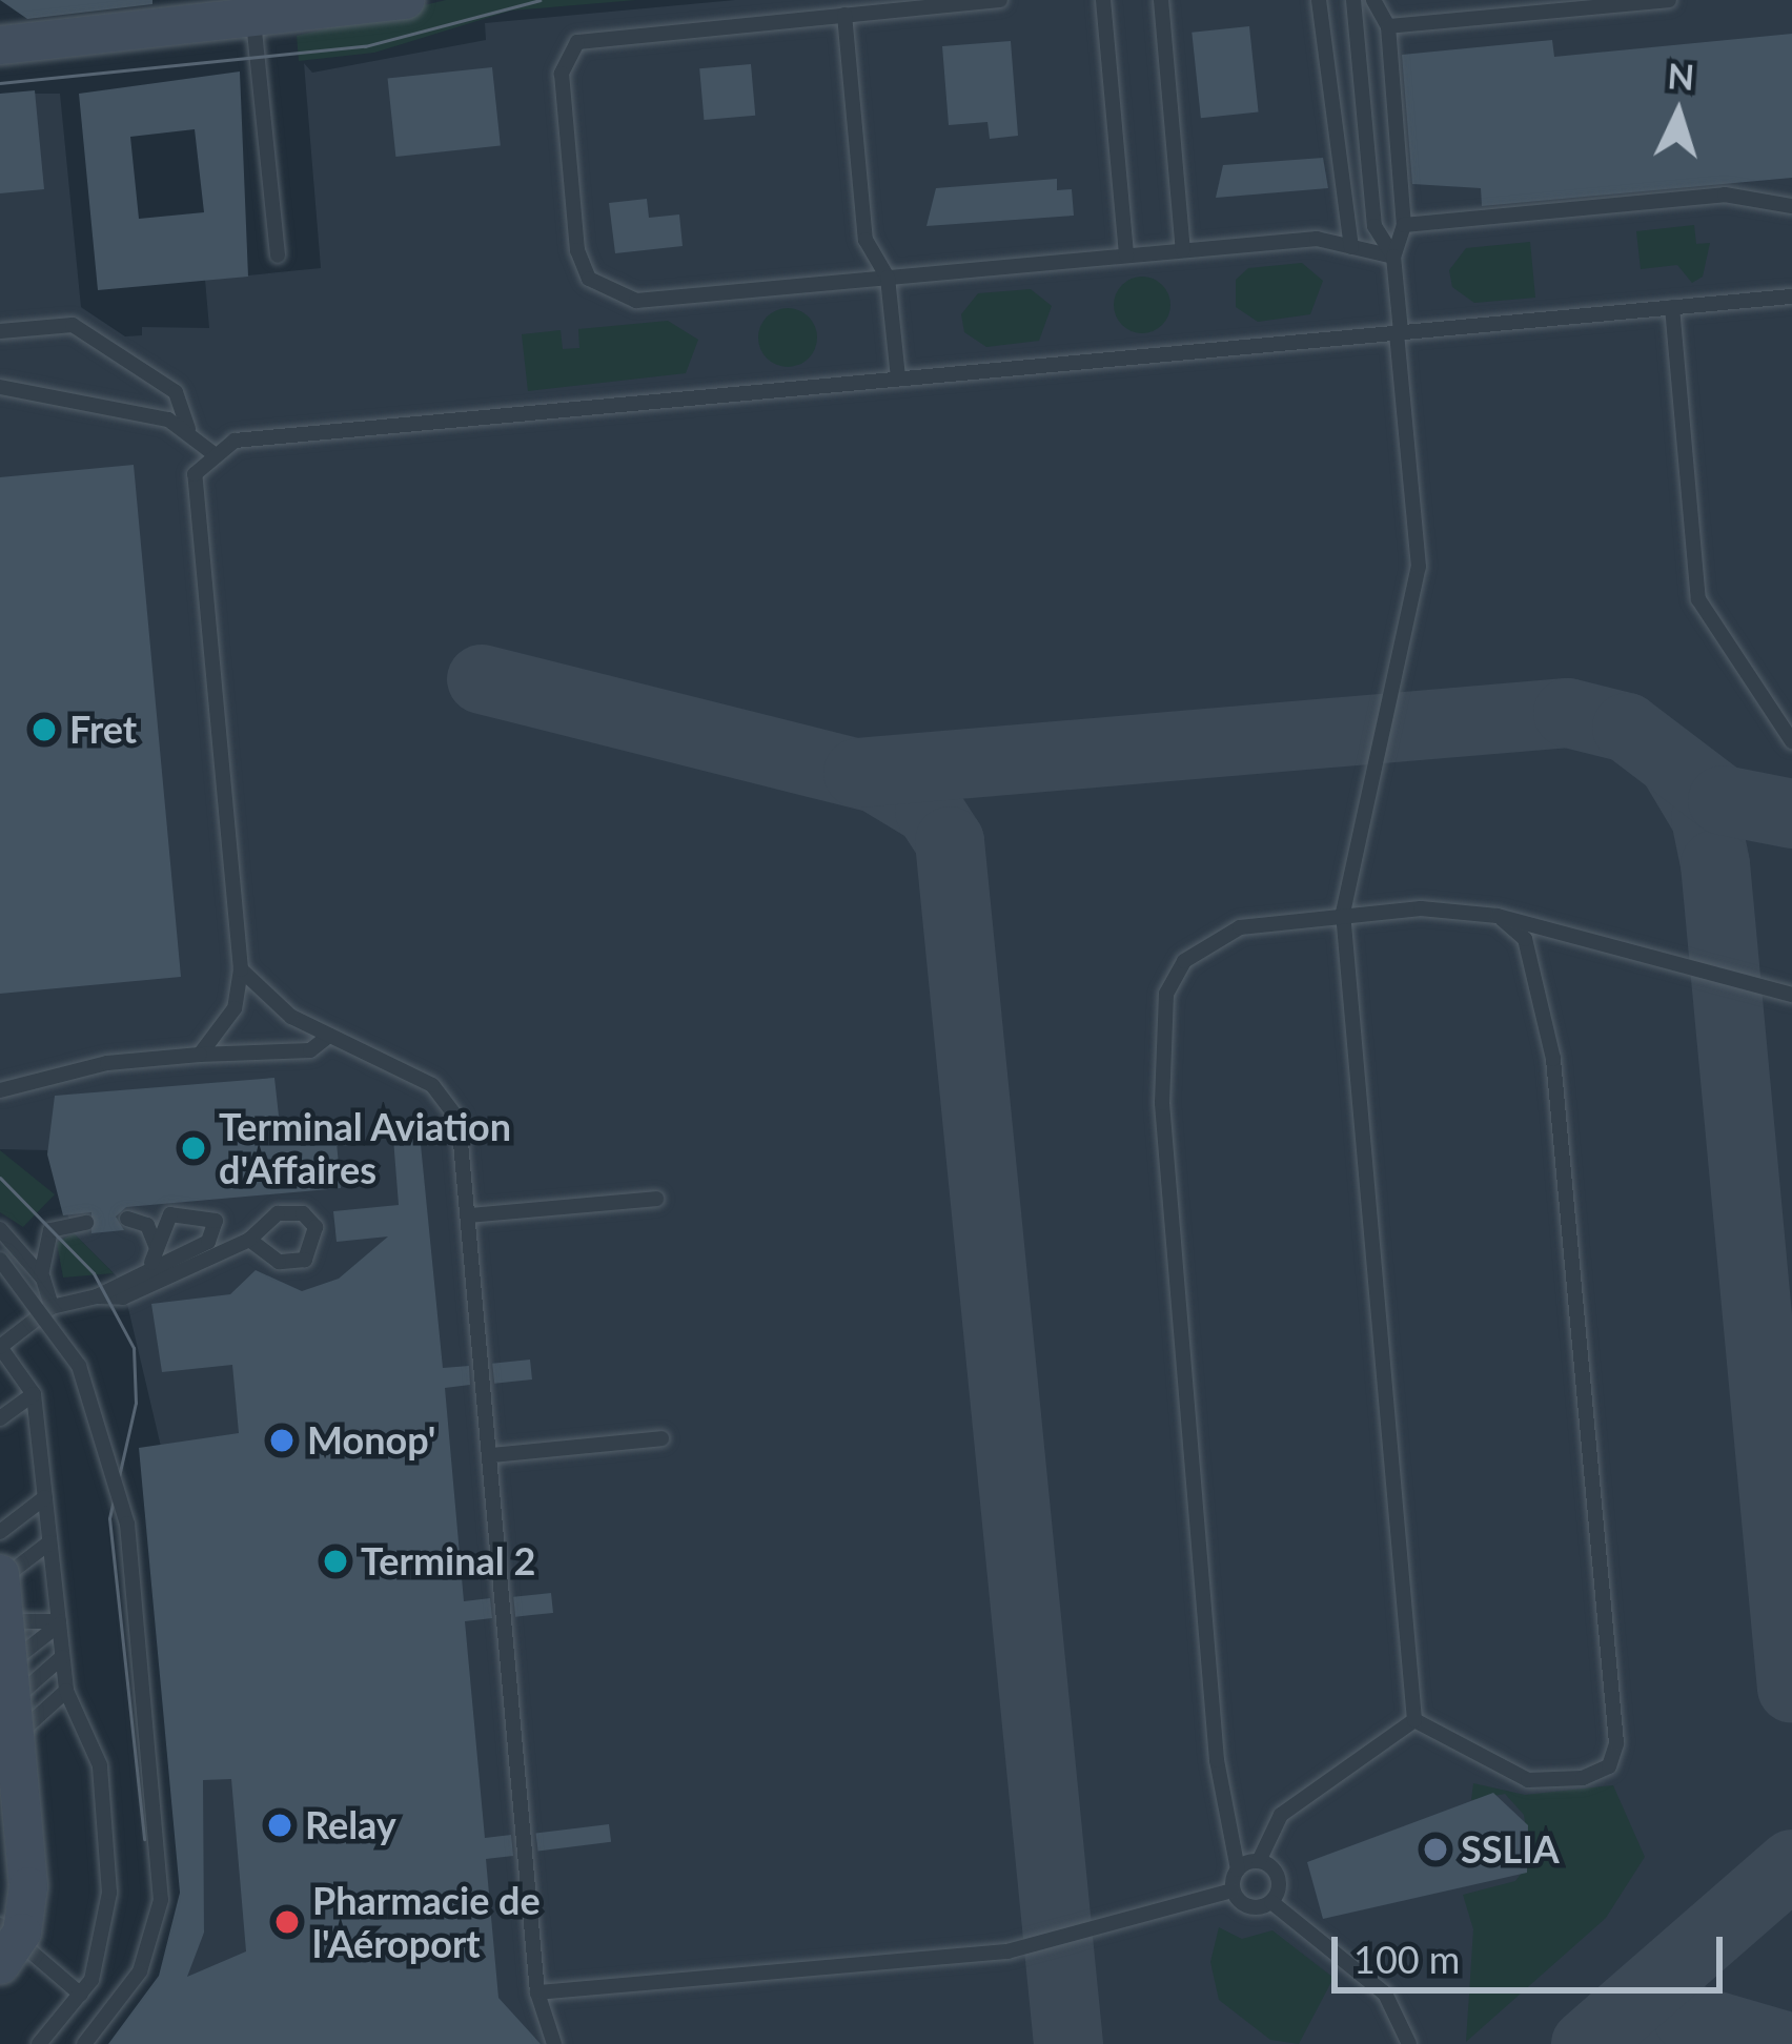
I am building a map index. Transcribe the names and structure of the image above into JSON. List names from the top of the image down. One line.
{"places":["Fret","Terminal Aviation d'Affaires","Monop'","Terminal 2","Relay","SSLIA","Pharmacie de l'Aéroport"],"scale_bar":"100 m","north":"top"}
